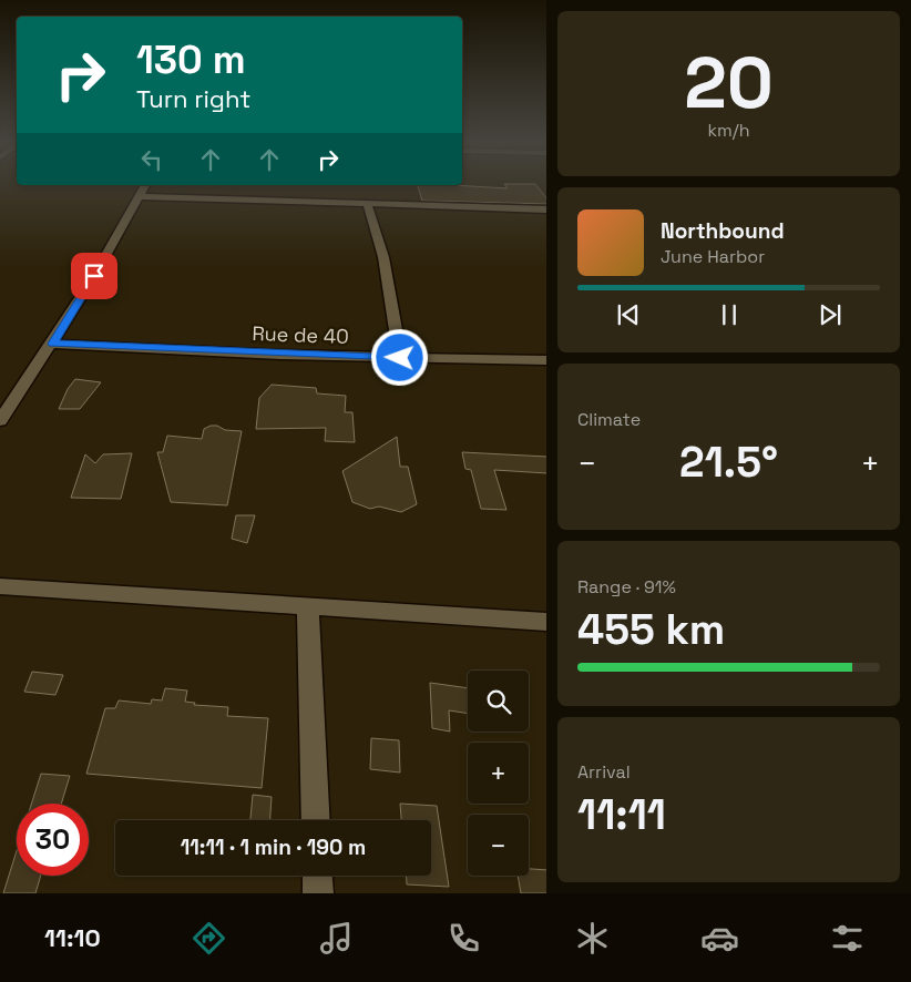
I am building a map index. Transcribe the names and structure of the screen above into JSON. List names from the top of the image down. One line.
{"streets":{"street":["Rue de 40"]},"page":{"tile":[["20","km/h"],"Climate",["Range · 91%","455 km"],["Arrival","11:11"]],"turn":["130 m","Turn right"],"song":["Northbound","June Harbor"],"heat":["−","21.5°","+"],"map_buttons":["+","−"],"limit":"30","trip":"11:11 · 1 min · 190 m","tabs":"11:10"}}
